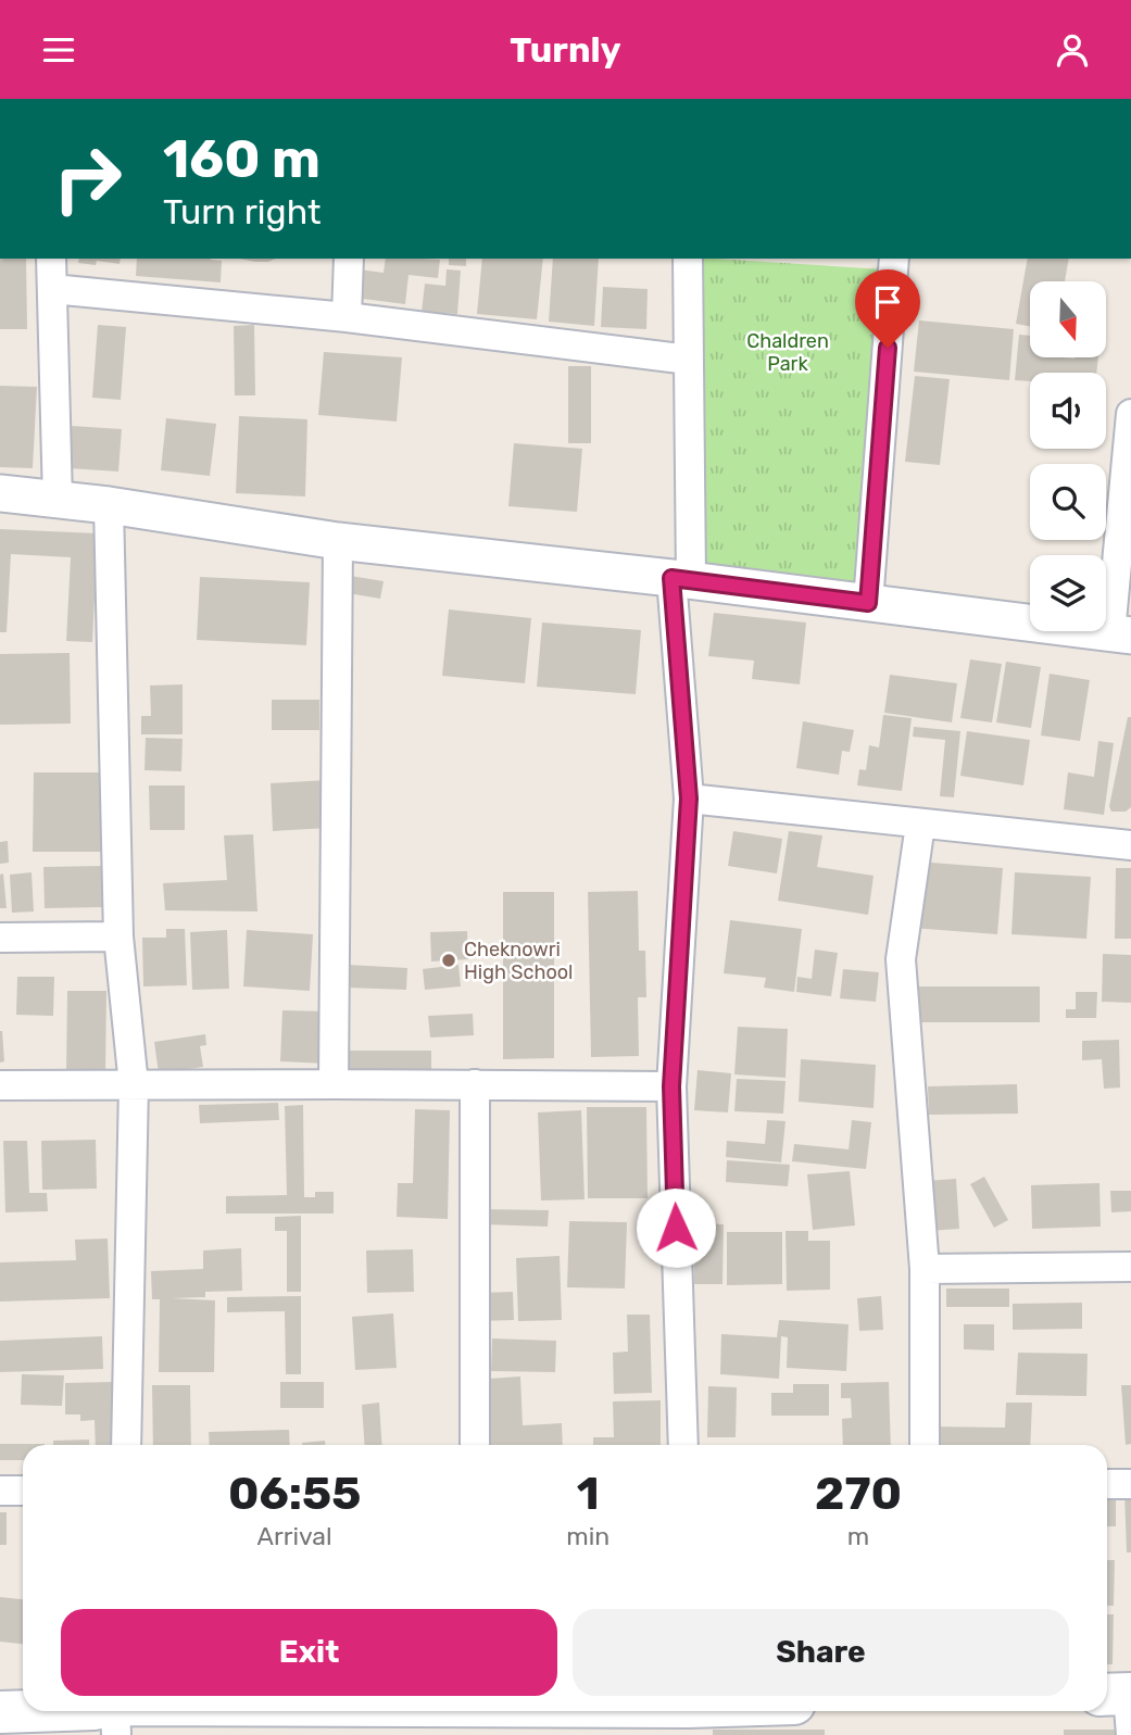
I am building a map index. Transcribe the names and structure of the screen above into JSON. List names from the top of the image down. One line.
{"parks":["Chaldren Park"],"places":["Cheknowri High School"],"north":"bottom","page":{"header":"Turnly","turn":["160 m","Turn right"],"eta":["06:55","Arrival","1","min","270","m"],"buttons":["Exit","Share"]}}
